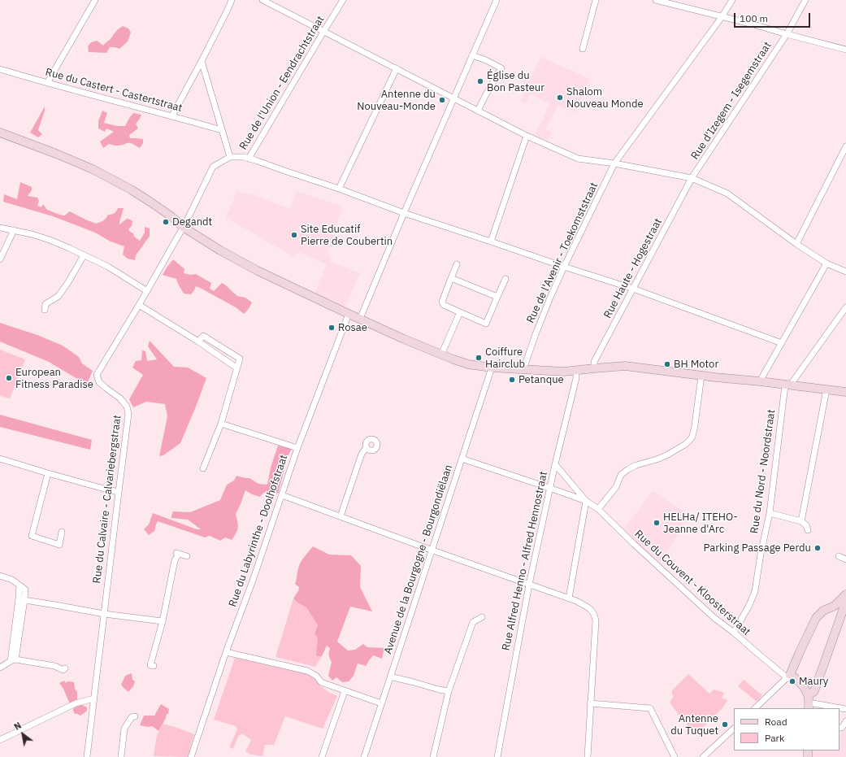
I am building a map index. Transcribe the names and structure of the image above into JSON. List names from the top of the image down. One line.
{"streets":{"street":["Rue de l'Union - Eendrachtstraat","Rue du Castert - Castertstraat","Rue d'Izegem - Isegemstraat","Rue de l'Avenir - Toekomststraat","Rue Haute - Hogestraat","Rue du Nord - Noordstraat","Rue du Calvaire - Calvariebergstraat","Rue du Labyrinthe - Doolhofstraat","Avenue de la Bourgogne - Bourgondiëlaan","Rue Alfred Henno - Alfred Hennostraat","Rue du Couvent - Kloosterstraat"]},"crossings":[["Rue d'Izegem - Isegemstraat","Rue Haute - Hogestraat"],["Rue du Nord - Noordstraat","Rue du Couvent - Kloosterstraat"],["Avenue de la Bourgogne - Bourgondiëlaan","Rue du Couvent - Kloosterstraat"],["Rue Alfred Henno - Alfred Hennostraat","Rue du Couvent - Kloosterstraat"]],"places":["Église du Bon Pasteur","Shalom Nouveau Monde","Antenne du Nouveau-Monde","Degandt","Site Educatif Pierre de Coubertin","Rosae","Coiffure Hairclub","BH Motor","European Fitness Paradise","Petanque","HELHa/ ITEHO- Jeanne d'Arc","Parking Passage Perdu","Maury","Antenne du Tuquet"],"legend":["Road","Park"],"scale_bar":"100 m","north":"top left"}
